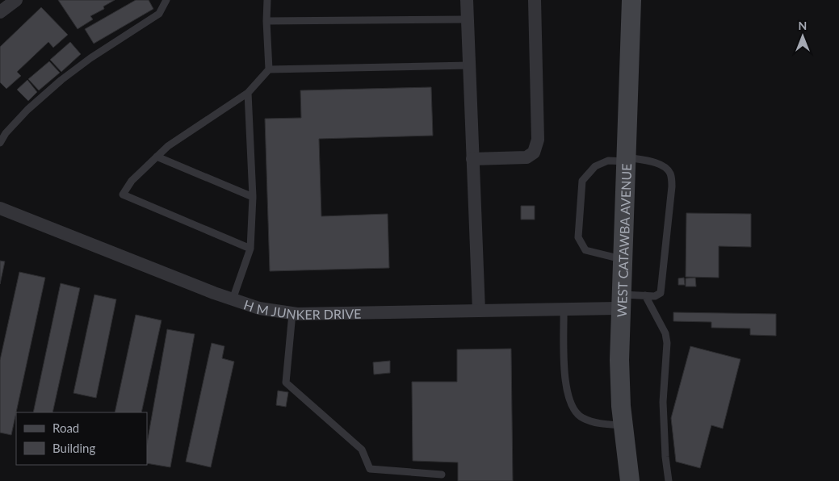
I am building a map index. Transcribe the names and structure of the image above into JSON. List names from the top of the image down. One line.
{"streets":{"main road":["WEST CATAWBA AVENUE"],"street":["H M JUNKER DRIVE"]},"crossings":[["WEST CATAWBA AVENUE","H M JUNKER DRIVE"]],"legend":["Road","Building"],"north":"top"}
